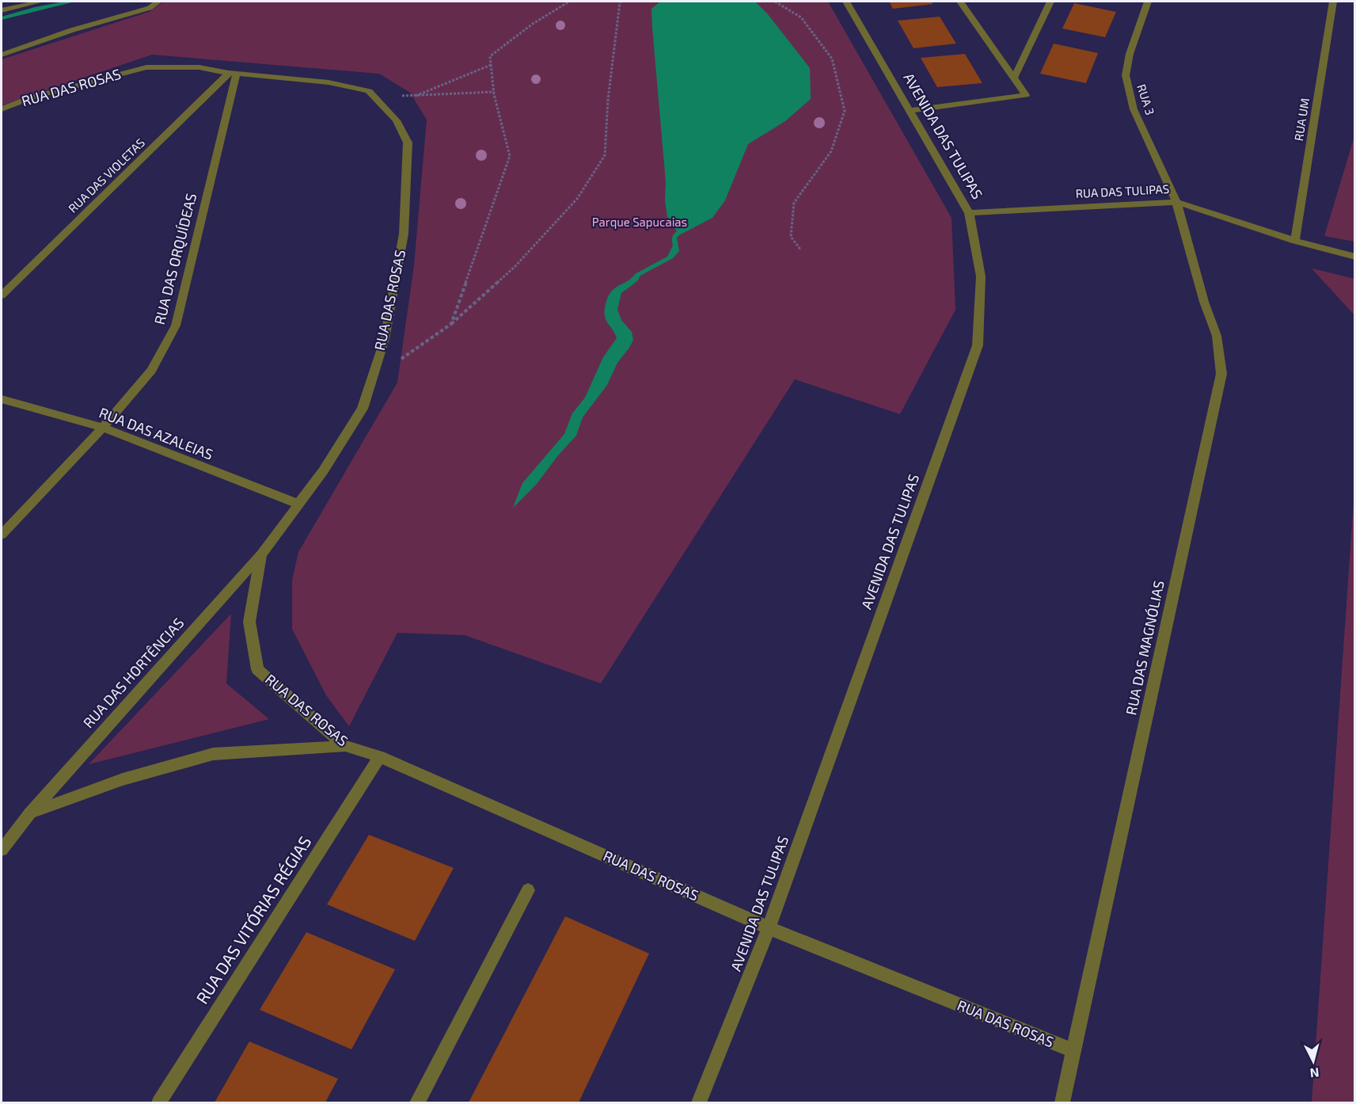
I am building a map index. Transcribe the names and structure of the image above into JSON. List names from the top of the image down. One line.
{"streets":{"street":["RUA DAS ROSAS","RUA 3","RUA UM","AVENIDA DAS TULIPAS","RUA DAS VIOLETAS","RUA DAS TULIPAS","RUA DAS ORQUÍDEAS","RUA DAS AZALEIAS","RUA DAS MAGNÓLIAS","RUA DAS HORTÊNCIAS","RUA DAS VITÓRIAS RÉGIAS"]},"crossings":[["RUA DAS ROSAS","AVENIDA DAS TULIPAS"],["RUA DAS ROSAS","RUA DAS VIOLETAS"],["RUA DAS ROSAS","RUA DAS ORQUÍDEAS"],["RUA DAS ROSAS","RUA DAS AZALEIAS"],["RUA DAS ROSAS","RUA DAS MAGNÓLIAS"],["RUA DAS ROSAS","RUA DAS HORTÊNCIAS"],["RUA DAS ROSAS","RUA DAS VITÓRIAS RÉGIAS"],["RUA 3","RUA DAS TULIPAS"],["RUA 3","RUA DAS MAGNÓLIAS"],["RUA UM","RUA DAS TULIPAS"],["AVENIDA DAS TULIPAS","RUA DAS TULIPAS"],["RUA DAS VIOLETAS","RUA DAS ORQUÍDEAS"],["RUA DAS TULIPAS","RUA DAS MAGNÓLIAS"],["RUA DAS ORQUÍDEAS","RUA DAS AZALEIAS"]],"parks":["Parque Sapucaias"],"north":"bottom"}
